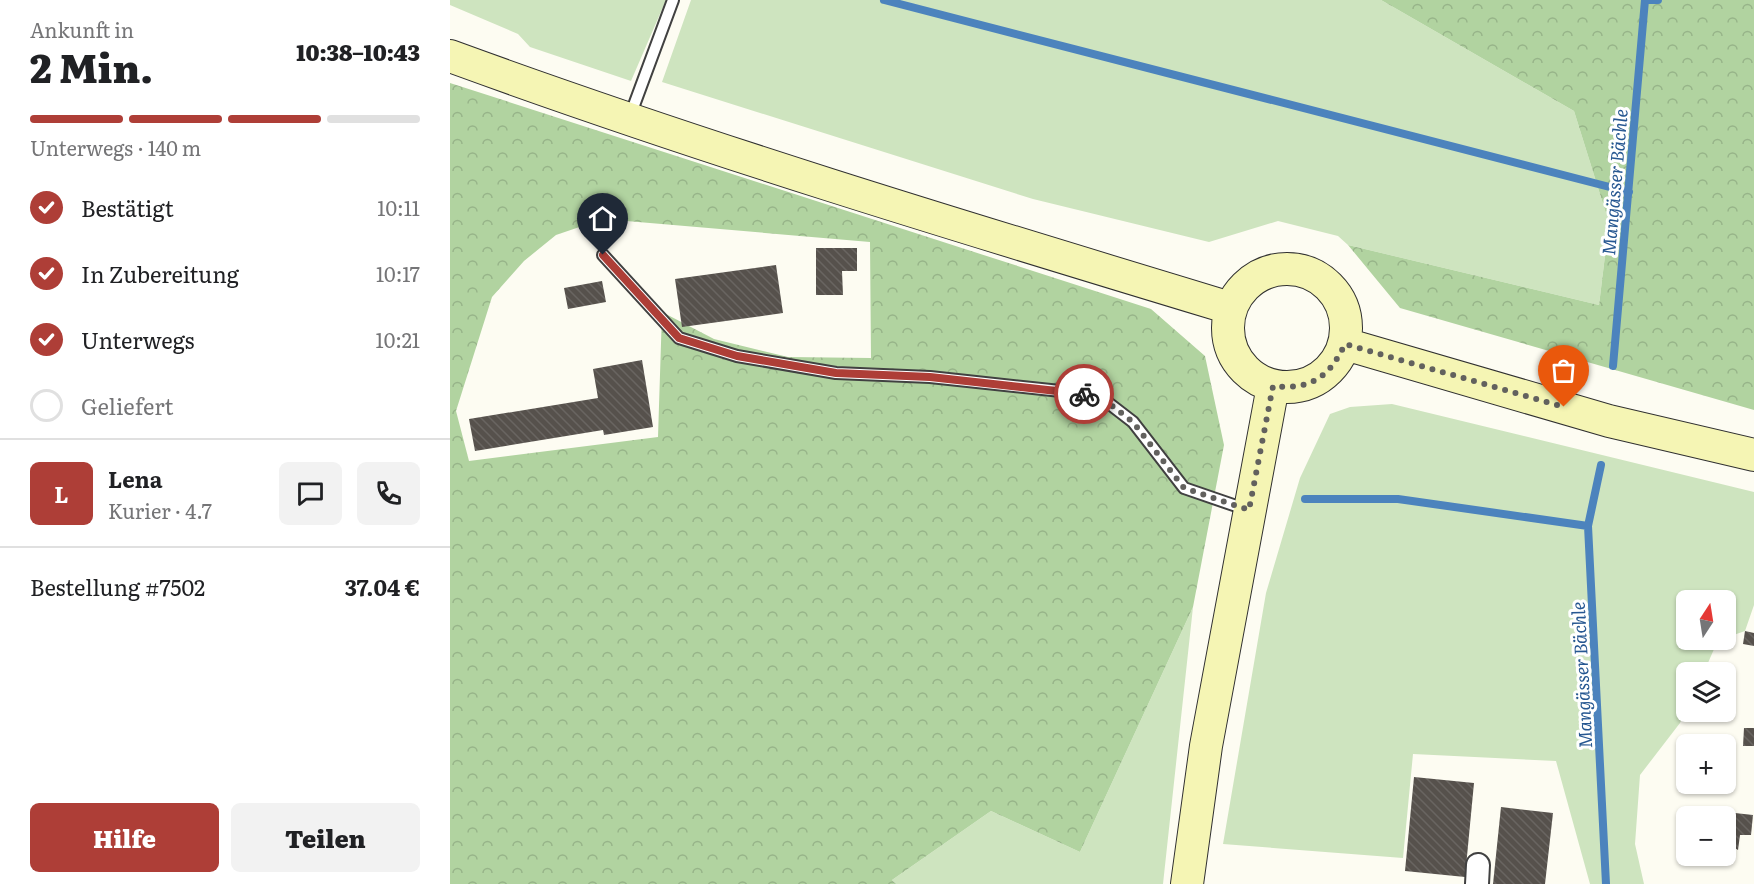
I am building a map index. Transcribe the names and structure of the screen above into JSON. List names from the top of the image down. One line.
{"water":["Mangässer Bächle"],"north":"top","page":{"heading":["2 Min.","Ankunft in","10:38–10:43"],"panel":["Lena","Kurier · 4.7","Bestellung #7502","37.04 €"],"bar":"Unterwegs · 140 m","list":[["Bestätigt","10:11"],["In Zubereitung","10:17"],["Unterwegs","10:21"],"Geliefert"],"round":"L","map_buttons":["+","−"],"buttons":["Hilfe","Teilen"]}}
